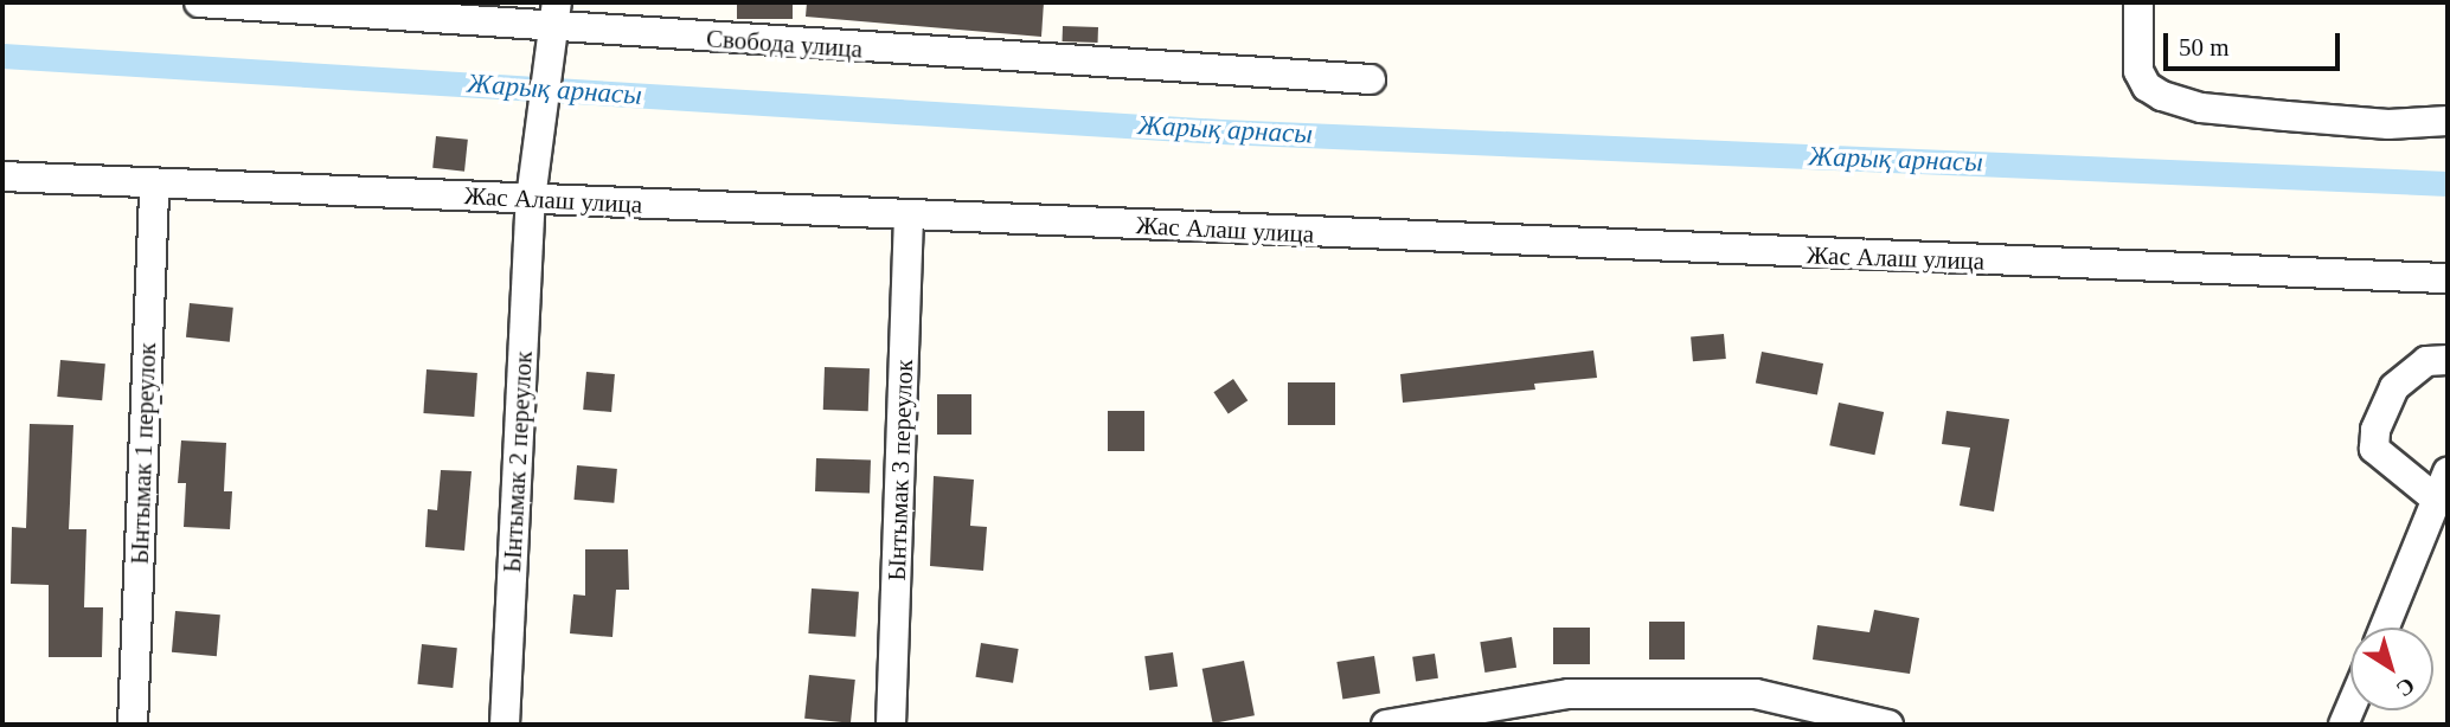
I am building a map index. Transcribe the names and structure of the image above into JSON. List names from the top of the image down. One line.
{"streets":{"street":["Свобода улица","Жас Алаш улица","Ынтымак 1 переулок","Ынтымак 2 переулок","Ынтымак 3 переулок"]},"crossings":[["Свобода улица","Ынтымак 2 переулок"],["Жас Алаш улица","Ынтымак 1 переулок"],["Жас Алаш улица","Ынтымак 2 переулок"],["Жас Алаш улица","Ынтымак 3 переулок"]],"water":["Жарық арнасы"],"scale_bar":"50 m","north":"bottom right"}
